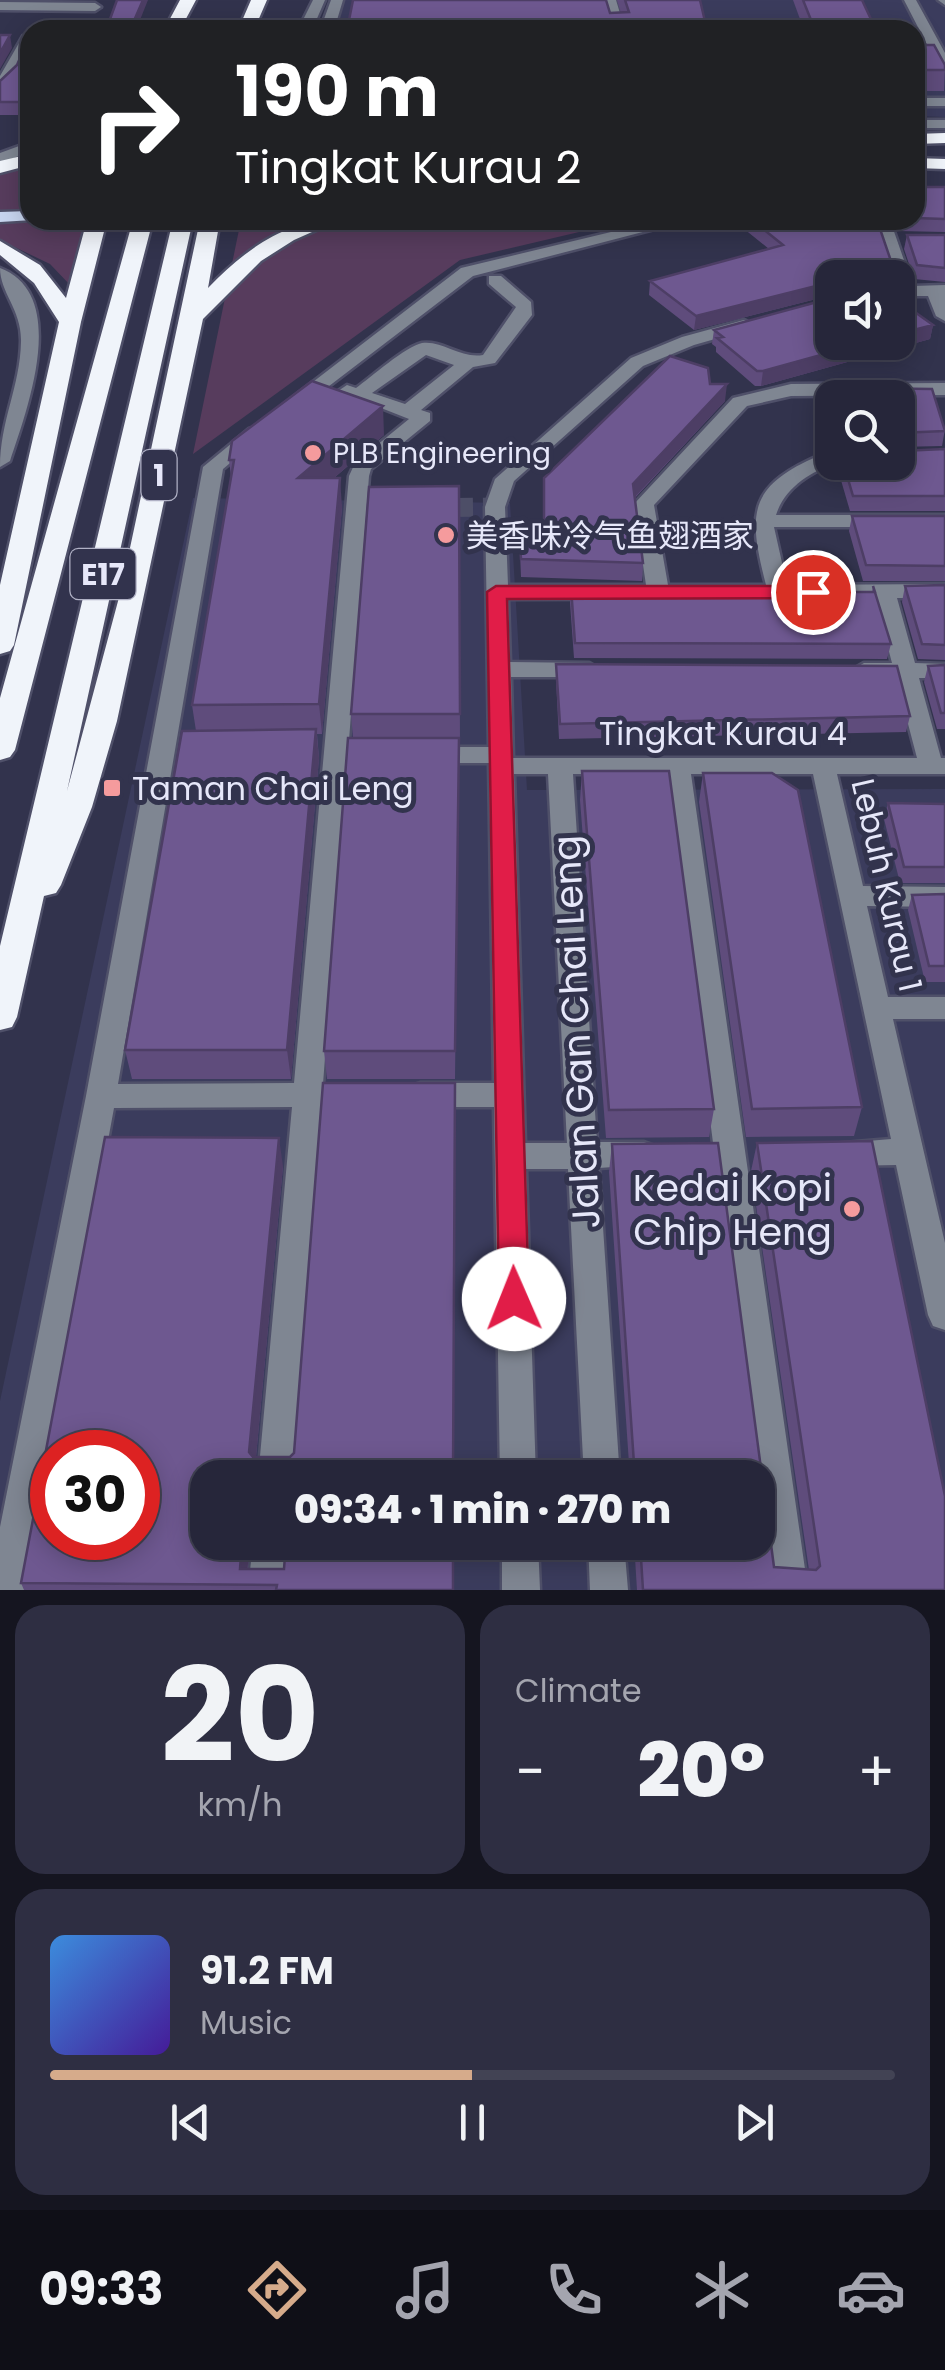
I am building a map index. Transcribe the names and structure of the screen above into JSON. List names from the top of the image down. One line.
{"streets":{"highway":["1","E17"],"street":["Tingkat Kurau 4","Lebuh Kurau 1","Jalan Gan Chai Leng"]},"crossings":[["1","E17"],["Tingkat Kurau 4","Lebuh Kurau 1"],["Tingkat Kurau 4","Jalan Gan Chai Leng"]],"places":{"other":["PLB Engineering","美香味冷气鱼翅酒家","Kedai Kopi Chip Heng"],"transit":["Taman Chai Leng"]},"page":{"turn":["190 m","Tingkat Kurau 2"],"limit":"30","trip":"09:34 · 1 min · 270 m","tile":[["20","km/h"],"Climate"],"heat":["−","20°","+"],"song":["91.2 FM","Music"],"tabs":"09:33"}}
